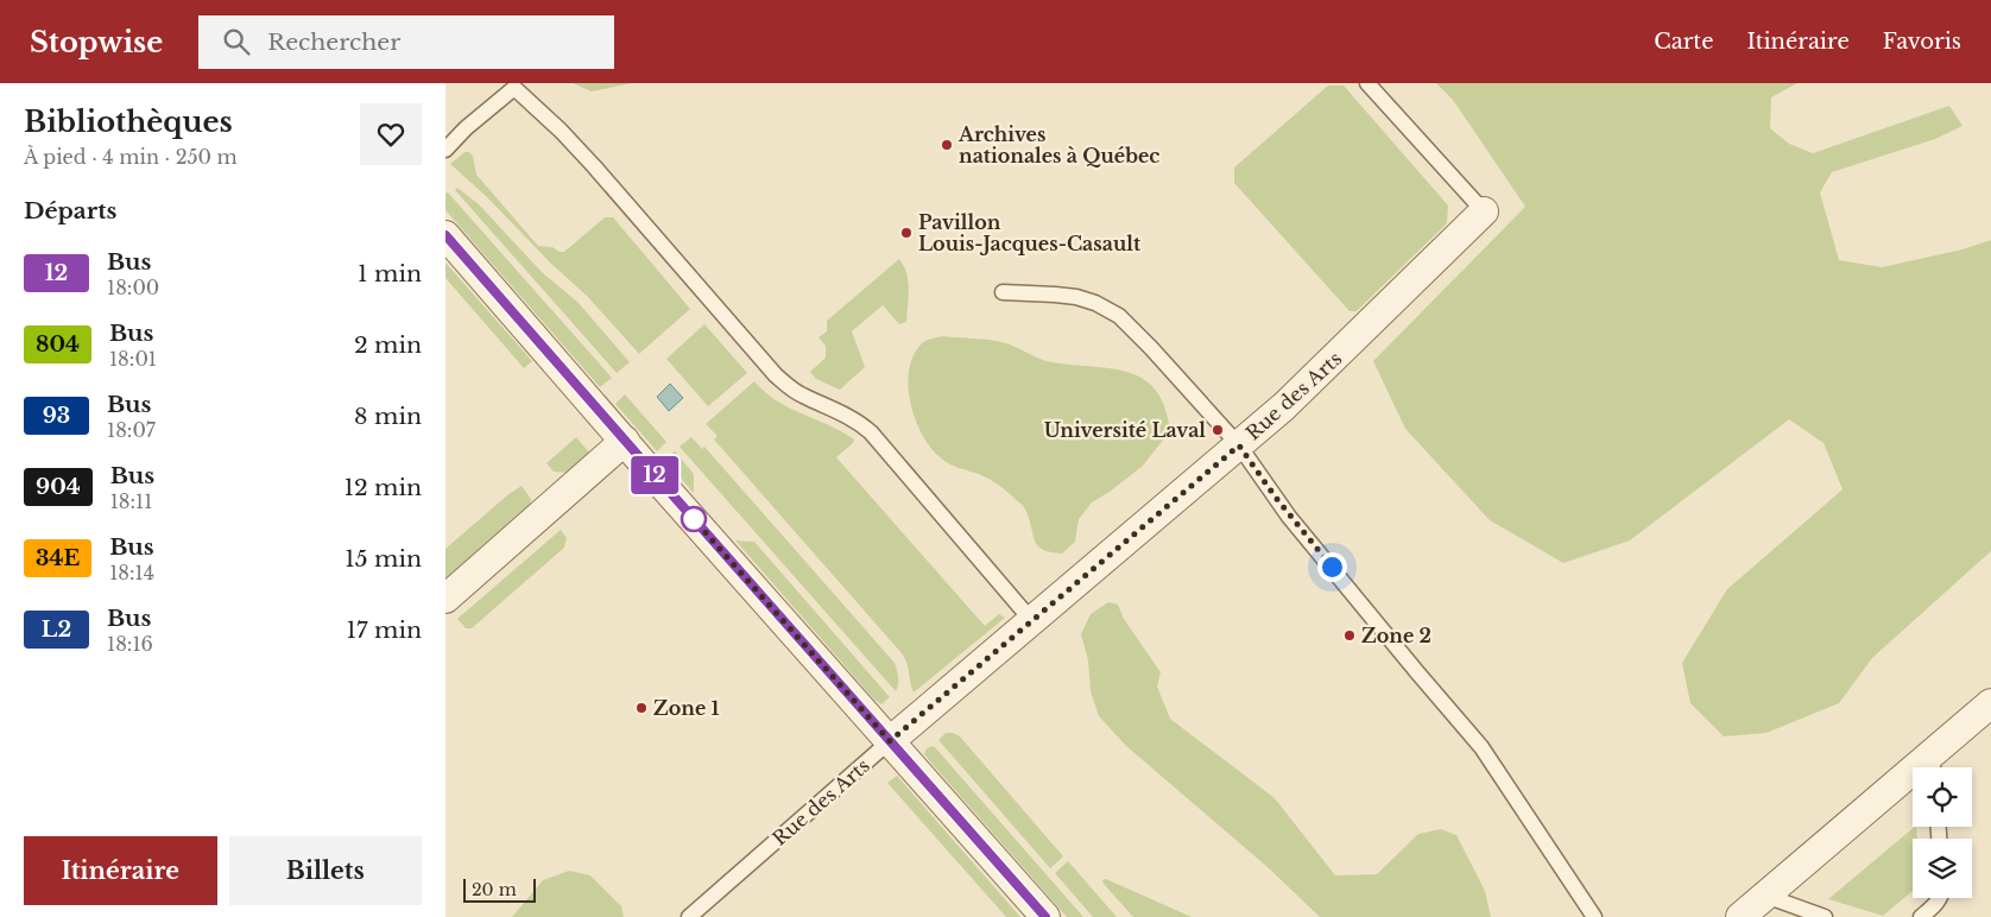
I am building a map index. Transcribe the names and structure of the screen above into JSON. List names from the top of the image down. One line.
{"streets":{"street":["Rue des Arts"]},"places":["Archives nationales à Québec","Pavillon Louis-Jacques-Casault","Université Laval","Zone 2","Zone 1"],"lines":["bus line 12"],"scale_bar":"20 m","page":{"header":"Stopwise","search":"Rechercher","nav":["Carte","Itinéraire","Favoris"],"heading":[["Bibliothèques","À pied · 4 min · 250 m"],"Départs"],"on_map":"12","list":[{"mark":"12","name":"Bus","note":"18:00","value":"1 min"},{"mark":"804","name":"Bus","note":"18:01","value":"2 min"},{"mark":"93","name":"Bus","note":"18:07","value":"8 min"},{"mark":"904","name":"Bus","note":"18:11","value":"12 min"},{"mark":"34E","name":"Bus","note":"18:14","value":"15 min"},{"mark":"L2","name":"Bus","note":"18:16","value":"17 min"}],"buttons":["Itinéraire","Billets"],"scale":"20 m"}}
